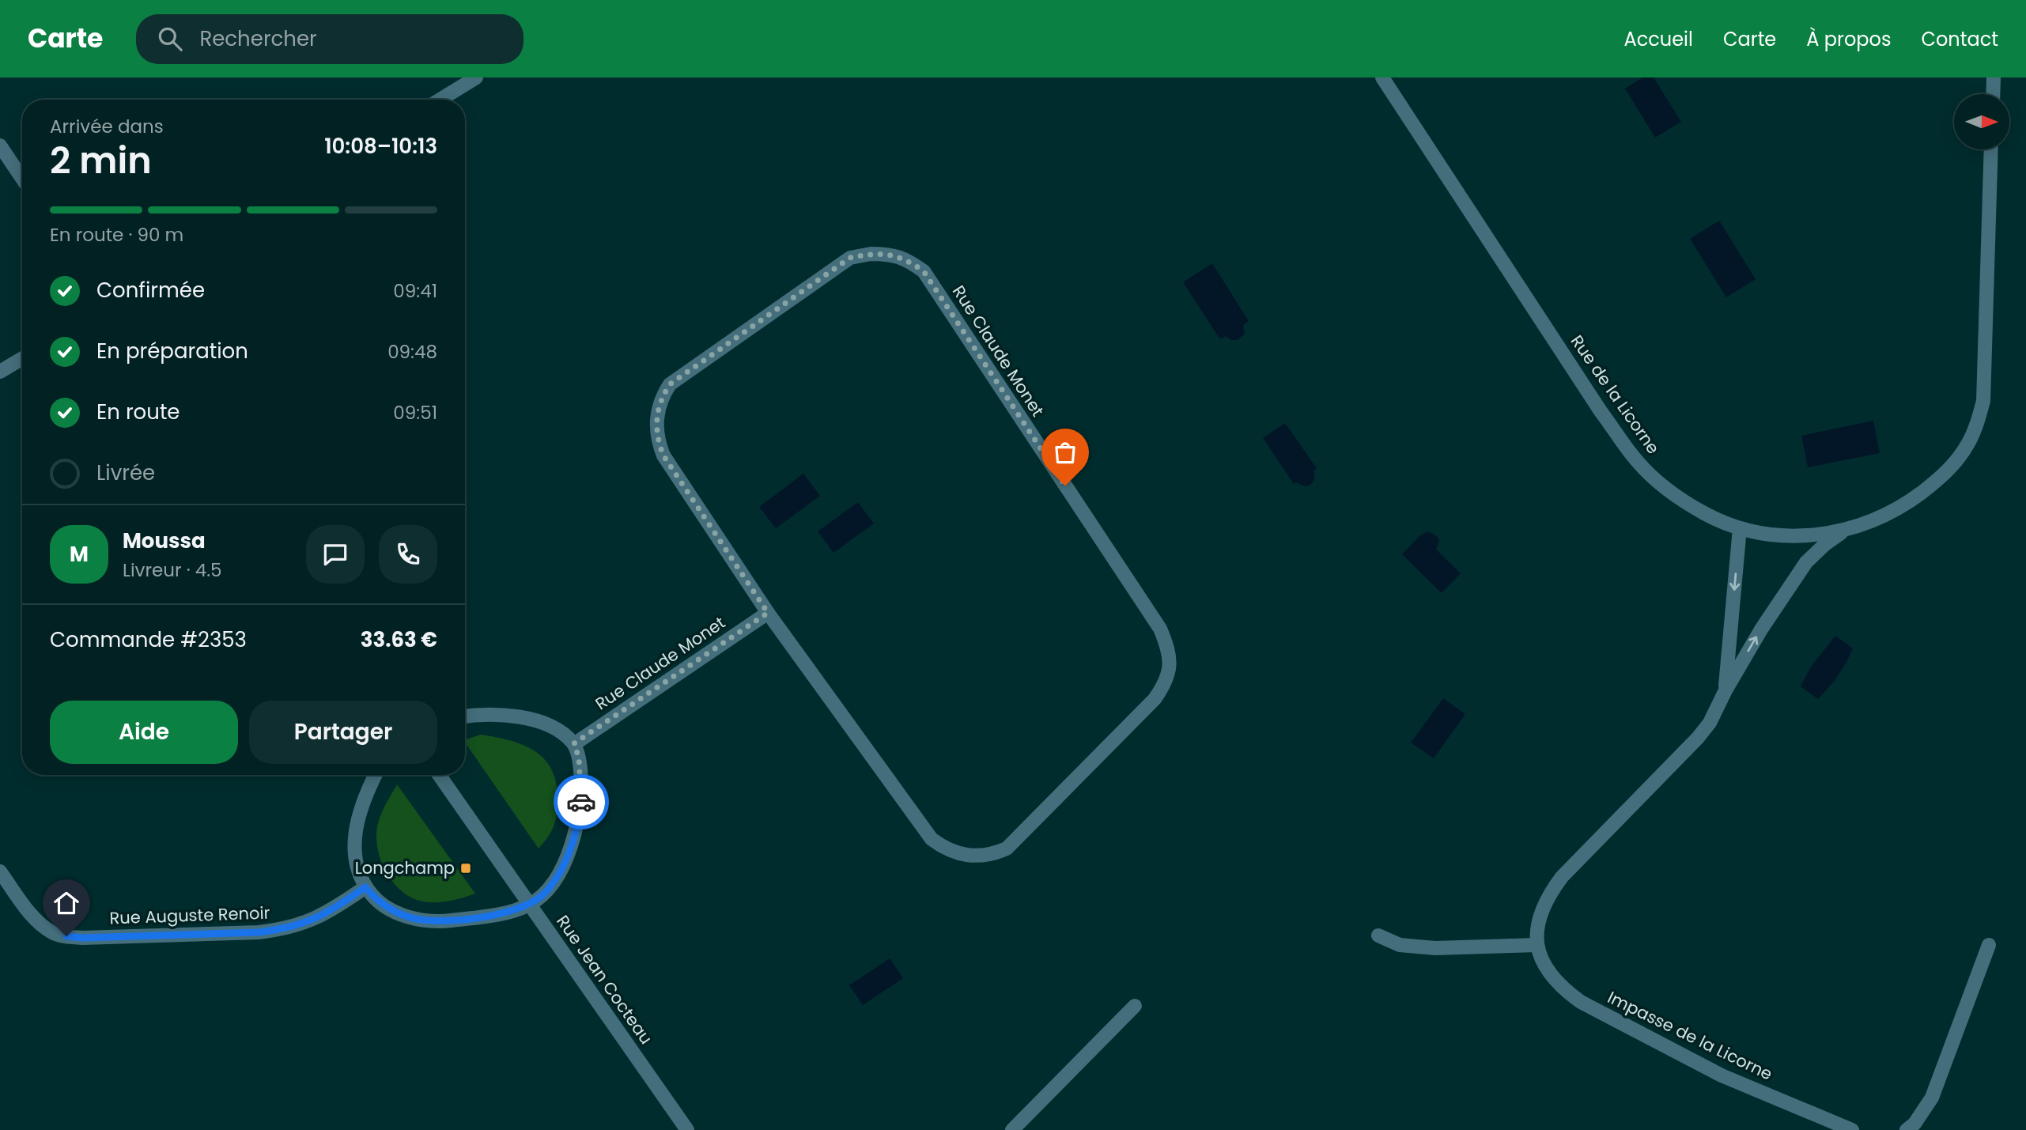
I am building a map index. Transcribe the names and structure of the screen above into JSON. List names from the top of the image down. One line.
{"streets":{"street":["Rue Claude Monet","Rue de la Licorne","Rue Auguste Renoir","Rue Jean Cocteau","Impasse de la Licorne"]},"places":{"transit":["Longchamp"]},"north":"right","page":{"header":"Carte","search":"Rechercher","nav":["Accueil","Carte","À propos","Contact"],"heading":["2 min","Arrivée dans","10:08–10:13"],"panel":["Moussa","Livreur · 4.5","Commande #2353","33.63 €"],"bar":"En route · 90 m","list":[["Confirmée","09:41"],["En préparation","09:48"],["En route","09:51"],"Livrée"],"round":"M","buttons":["Aide","Partager"]}}
